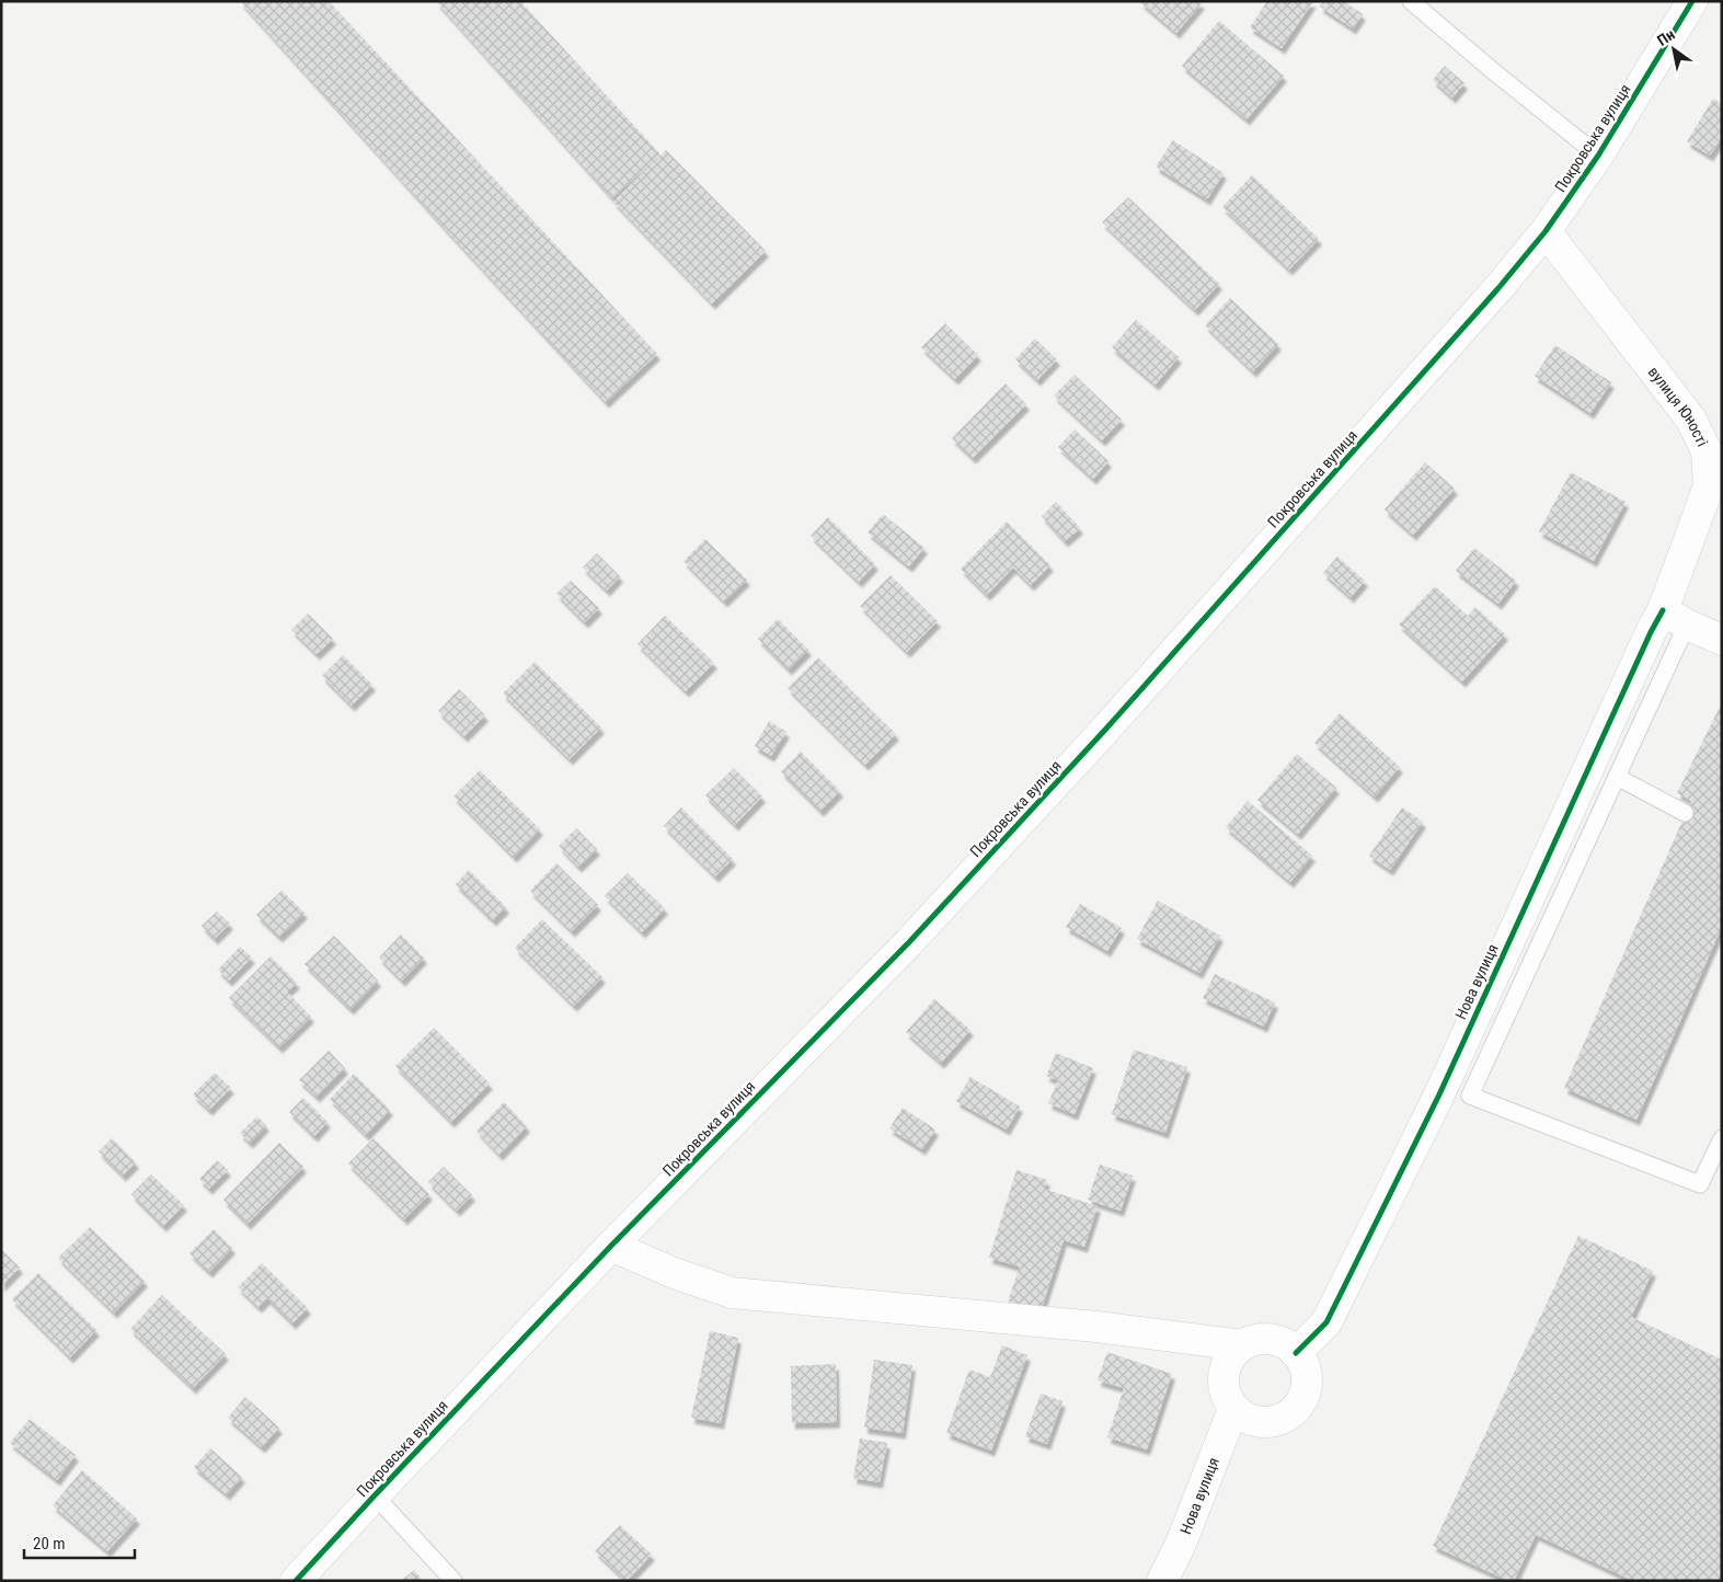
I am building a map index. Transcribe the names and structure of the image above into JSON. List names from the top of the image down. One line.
{"streets":{"street":["Покровська вулиця","вулиця Юності","Нова вулиця"]},"crossings":[["Покровська вулиця","вулиця Юності"],["вулиця Юності","Нова вулиця"]],"scale_bar":"20 m","north":"top left"}
